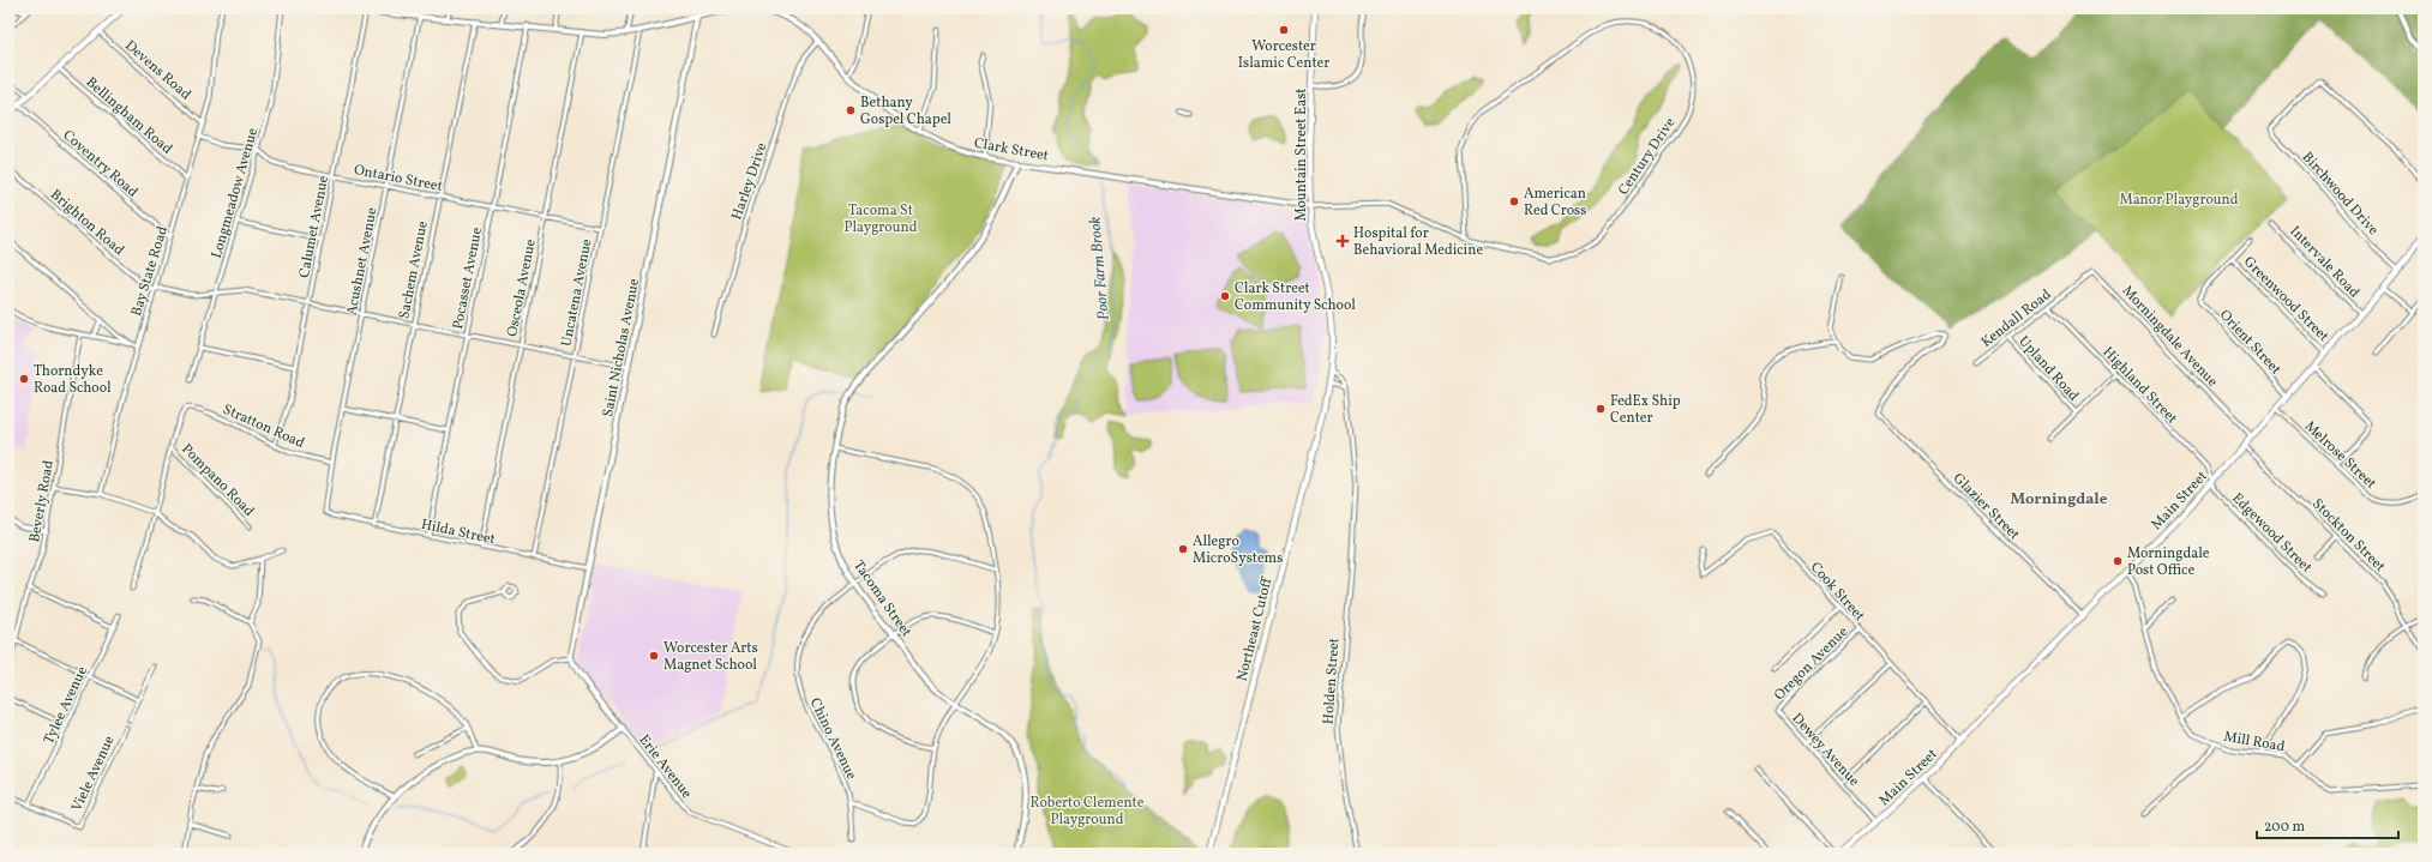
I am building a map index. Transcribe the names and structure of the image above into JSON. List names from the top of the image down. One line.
{"streets":{"main road":["Mountain Street East","Main Street","Northeast Cutoff"],"street":["Devens Road","Bellingham Road","Clark Street","Century Drive","Coventry Road","Ontario Street","Harley Drive","Longmeadow Avenue","Birchwood Drive","Brighton Road","Calumet Avenue","Acushnet Avenue","Intervale Road","Sachem Avenue","Bay State Road","Pocasset Avenue","Osceola Avenue","Uncatena Avenue","Greenwood Street","Kendall Road","Morningdale Avenue","Orient Street","Saint Nicholas Avenue","Upland Road","Highland Street","Stratton Road","Melrose Street","Pompano Road","Beverly Road","Glazier Street","Hilda Street","Edgewood Street","Stockton Street","Cook Street","Tacoma Street","Oregon Avenue","Holden Street","Tylee Avenue","Chino Avenue","Mill Road","Dewey Avenue","Erie Avenue","Viele Avenue"]},"crossings":[["Devens Road","Bay State Road"],["Bellingham Road","Bay State Road"],["Clark Street","Mountain Street East"],["Clark Street","Century Drive"],["Clark Street","Harley Drive"],["Clark Street","Tacoma Street"],["Mountain Street East","Century Drive"],["Mountain Street East","Northeast Cutoff"],["Coventry Road","Bay State Road"],["Ontario Street","Longmeadow Avenue"],["Ontario Street","Calumet Avenue"],["Ontario Street","Acushnet Avenue"],["Ontario Street","Sachem Avenue"],["Ontario Street","Bay State Road"],["Ontario Street","Pocasset Avenue"],["Ontario Street","Osceola Avenue"],["Ontario Street","Uncatena Avenue"],["Birchwood Drive","Main Street"],["Brighton Road","Bay State Road"],["Calumet Avenue","Stratton Road"],["Acushnet Avenue","Stratton Road"],["Acushnet Avenue","Hilda Street"],["Intervale Road","Main Street"],["Sachem Avenue","Hilda Street"],["Pocasset Avenue","Hilda Street"],["Osceola Avenue","Hilda Street"],["Uncatena Avenue","Hilda Street"],["Greenwood Street","Orient Street"],["Greenwood Street","Main Street"],["Kendall Road","Morningdale Avenue"],["Kendall Road","Upland Road"],["Kendall Road","Highland Street"],["Morningdale Avenue","Main Street"],["Orient Street","Main Street"],["Saint Nicholas Avenue","Hilda Street"],["Saint Nicholas Avenue","Erie Avenue"],["Highland Street","Main Street"],["Highland Street","Edgewood Street"],["Stratton Road","Pompano Road"],["Melrose Street","Main Street"],["Main Street","Glazier Street"],["Main Street","Edgewood Street"],["Main Street","Stockton Street"],["Main Street","Cook Street"],["Main Street","Mill Road"],["Main Street","Dewey Avenue"],["Cook Street","Oregon Avenue"],["Tacoma Street","Chino Avenue"],["Oregon Avenue","Dewey Avenue"],["Tylee Avenue","Viele Avenue"]],"districts":["Morningdale"],"water":["Poor Farm Brook"],"parks":["Manor Playground","Tacoma St Playground","Roberto Clemente Playground"],"places":{"other":["Worcester Islamic Center","Bethany Gospel Chapel","American Red Cross","Clark Street Community School","Thorndyke Road School","FedEx Ship Center","Allegro MicroSystems","Morningdale Post Office","Worcester Arts Magnet School"],"health":["Hospital for Behavioral Medicine"]},"scale_bar":"200 m"}
